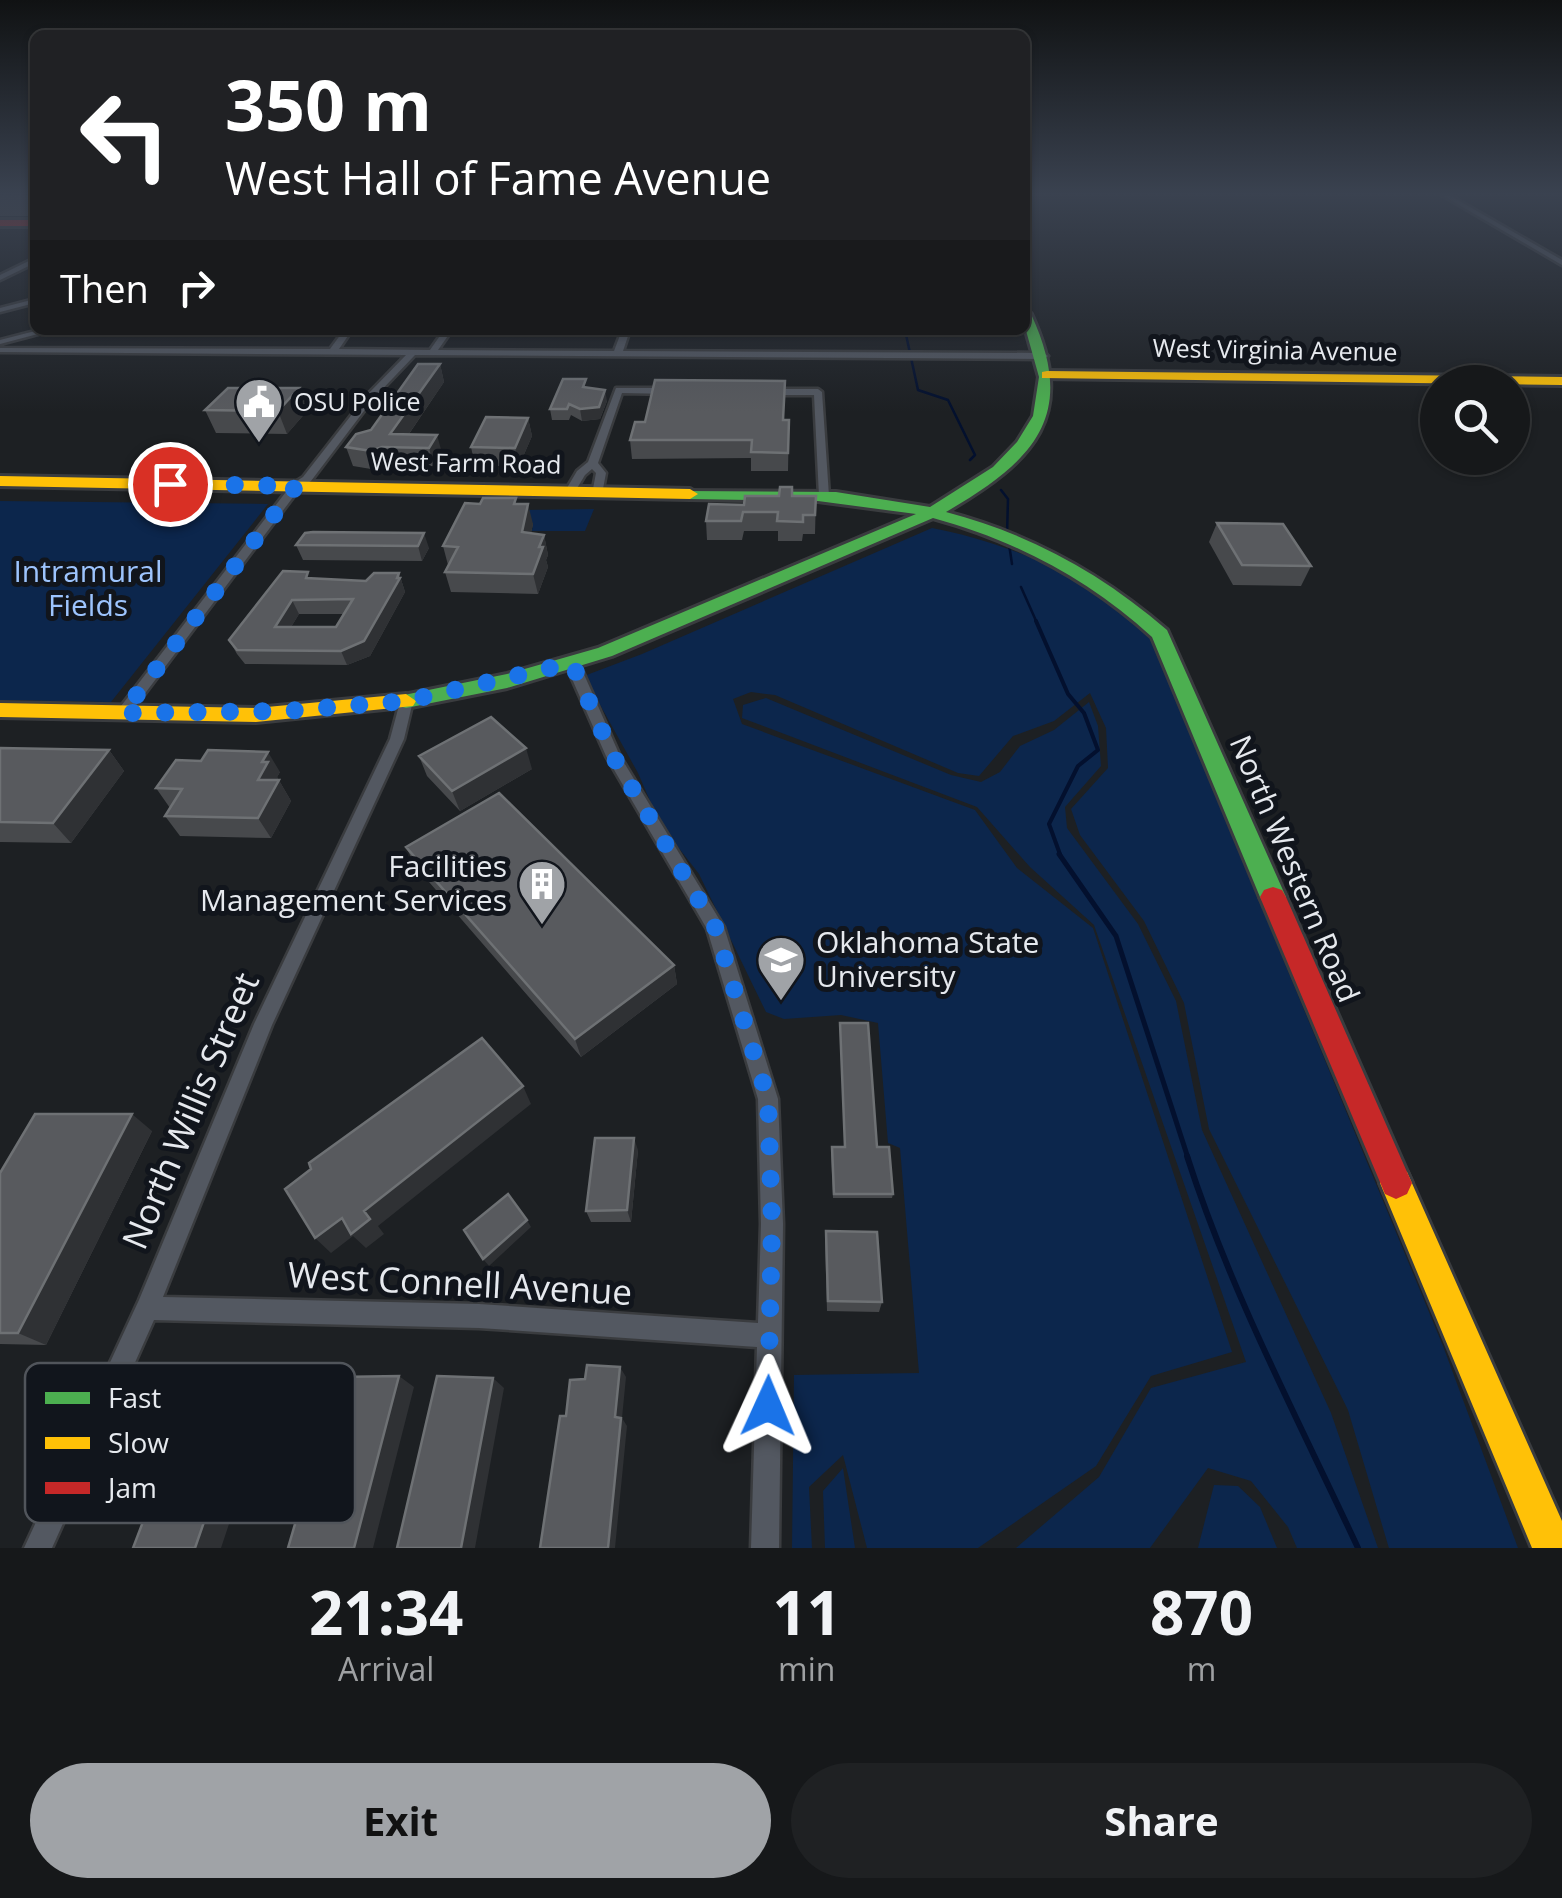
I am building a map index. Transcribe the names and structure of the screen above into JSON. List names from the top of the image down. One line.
{"streets":{"main road":["West Virginia Avenue","West Farm Road","North Western Road"],"street":["North Willis Street","West Connell Avenue"]},"crossings":[["West Farm Road","North Western Road"],["North Willis Street","West Connell Avenue"]],"parks":["Intramural Fields"],"places":{"public building":["OSU Police"],"building":["Facilities Management Services"],"school or university":["Oklahoma State University"]},"legend":["Fast","Slow","Jam"],"page":{"turn":["350 m","West Hall of Fame Avenue"],"then":"Then","eta":["21:34","Arrival","11","min","870","m"],"buttons":["Exit","Share"]}}
